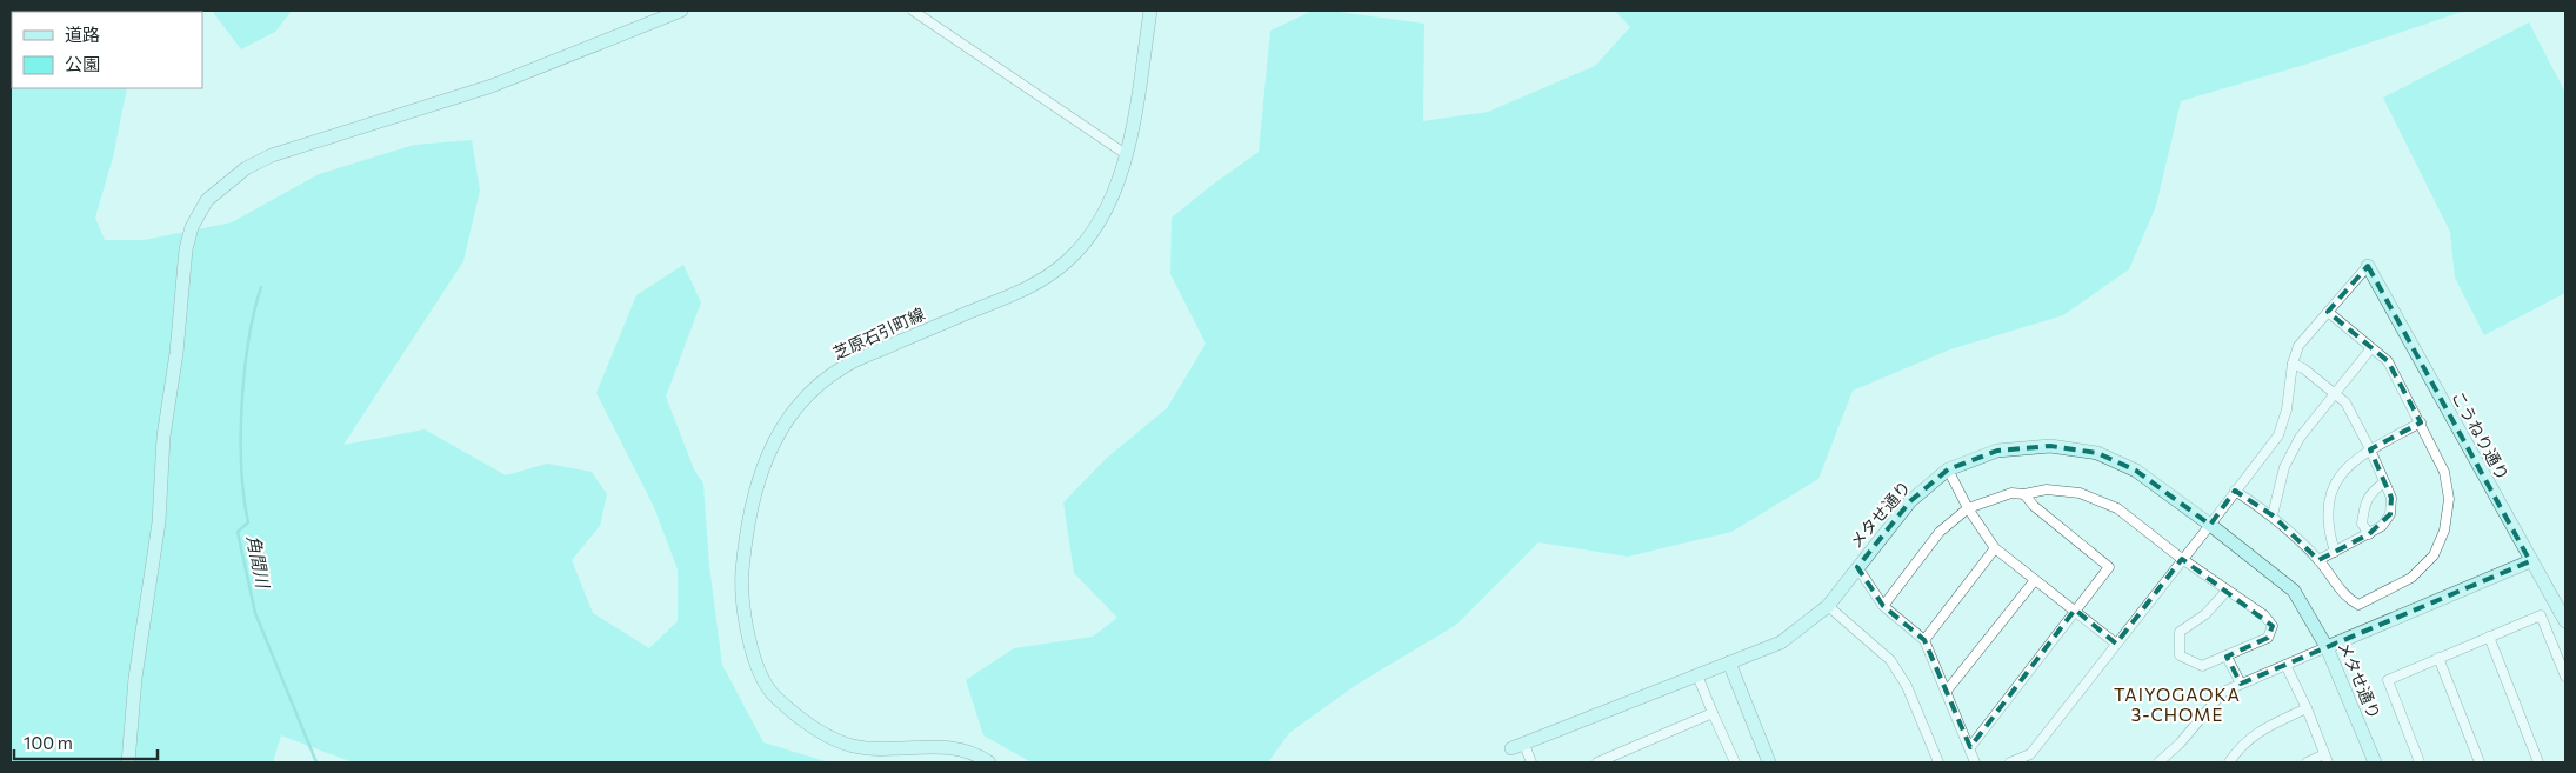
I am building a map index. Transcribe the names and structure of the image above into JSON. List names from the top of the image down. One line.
{"streets":{"street":["芝原石引町線","こうねり通り","メタせ通り"]},"districts":["TAIYOGAOKA 3-CHOME"],"water":["角間川"],"legend":["道路","公園"],"scale_bar":"100 m"}
